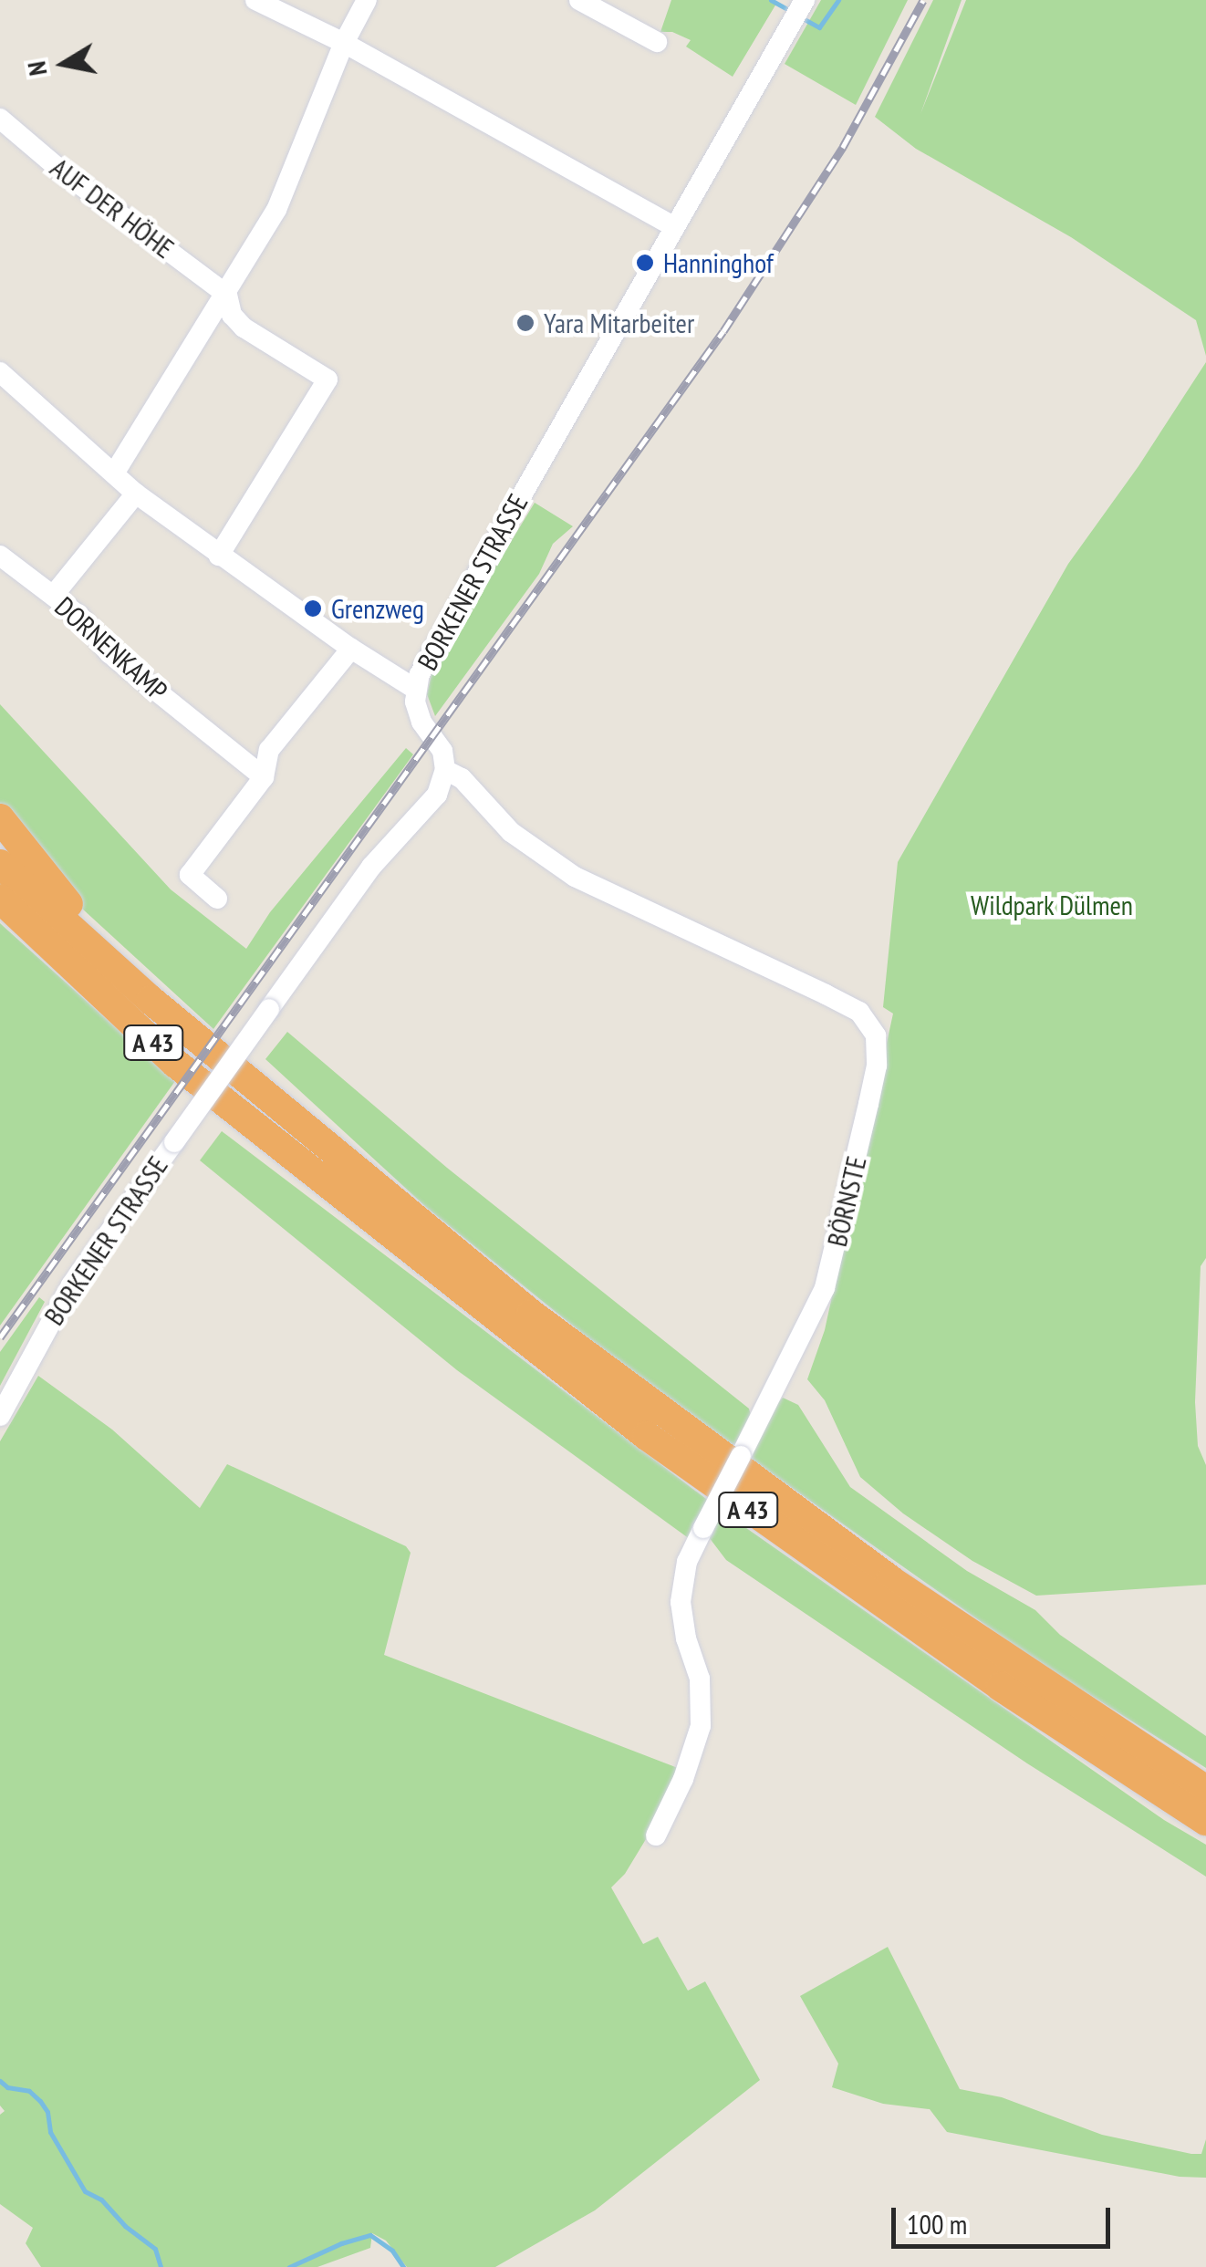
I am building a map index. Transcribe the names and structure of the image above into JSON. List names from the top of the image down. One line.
{"streets":{"highway":["A 43"],"street":["AUF DER HÖHE","BORKENER STRASSE","DORNENKAMP","BÖRNSTE"]},"crossings":[["BORKENER STRASSE","BÖRNSTE"]],"parks":["Wildpark Dülmen"],"places":["Hanninghof","Yara Mitarbeiter","Grenzweg"],"scale_bar":"100 m","north":"left"}
